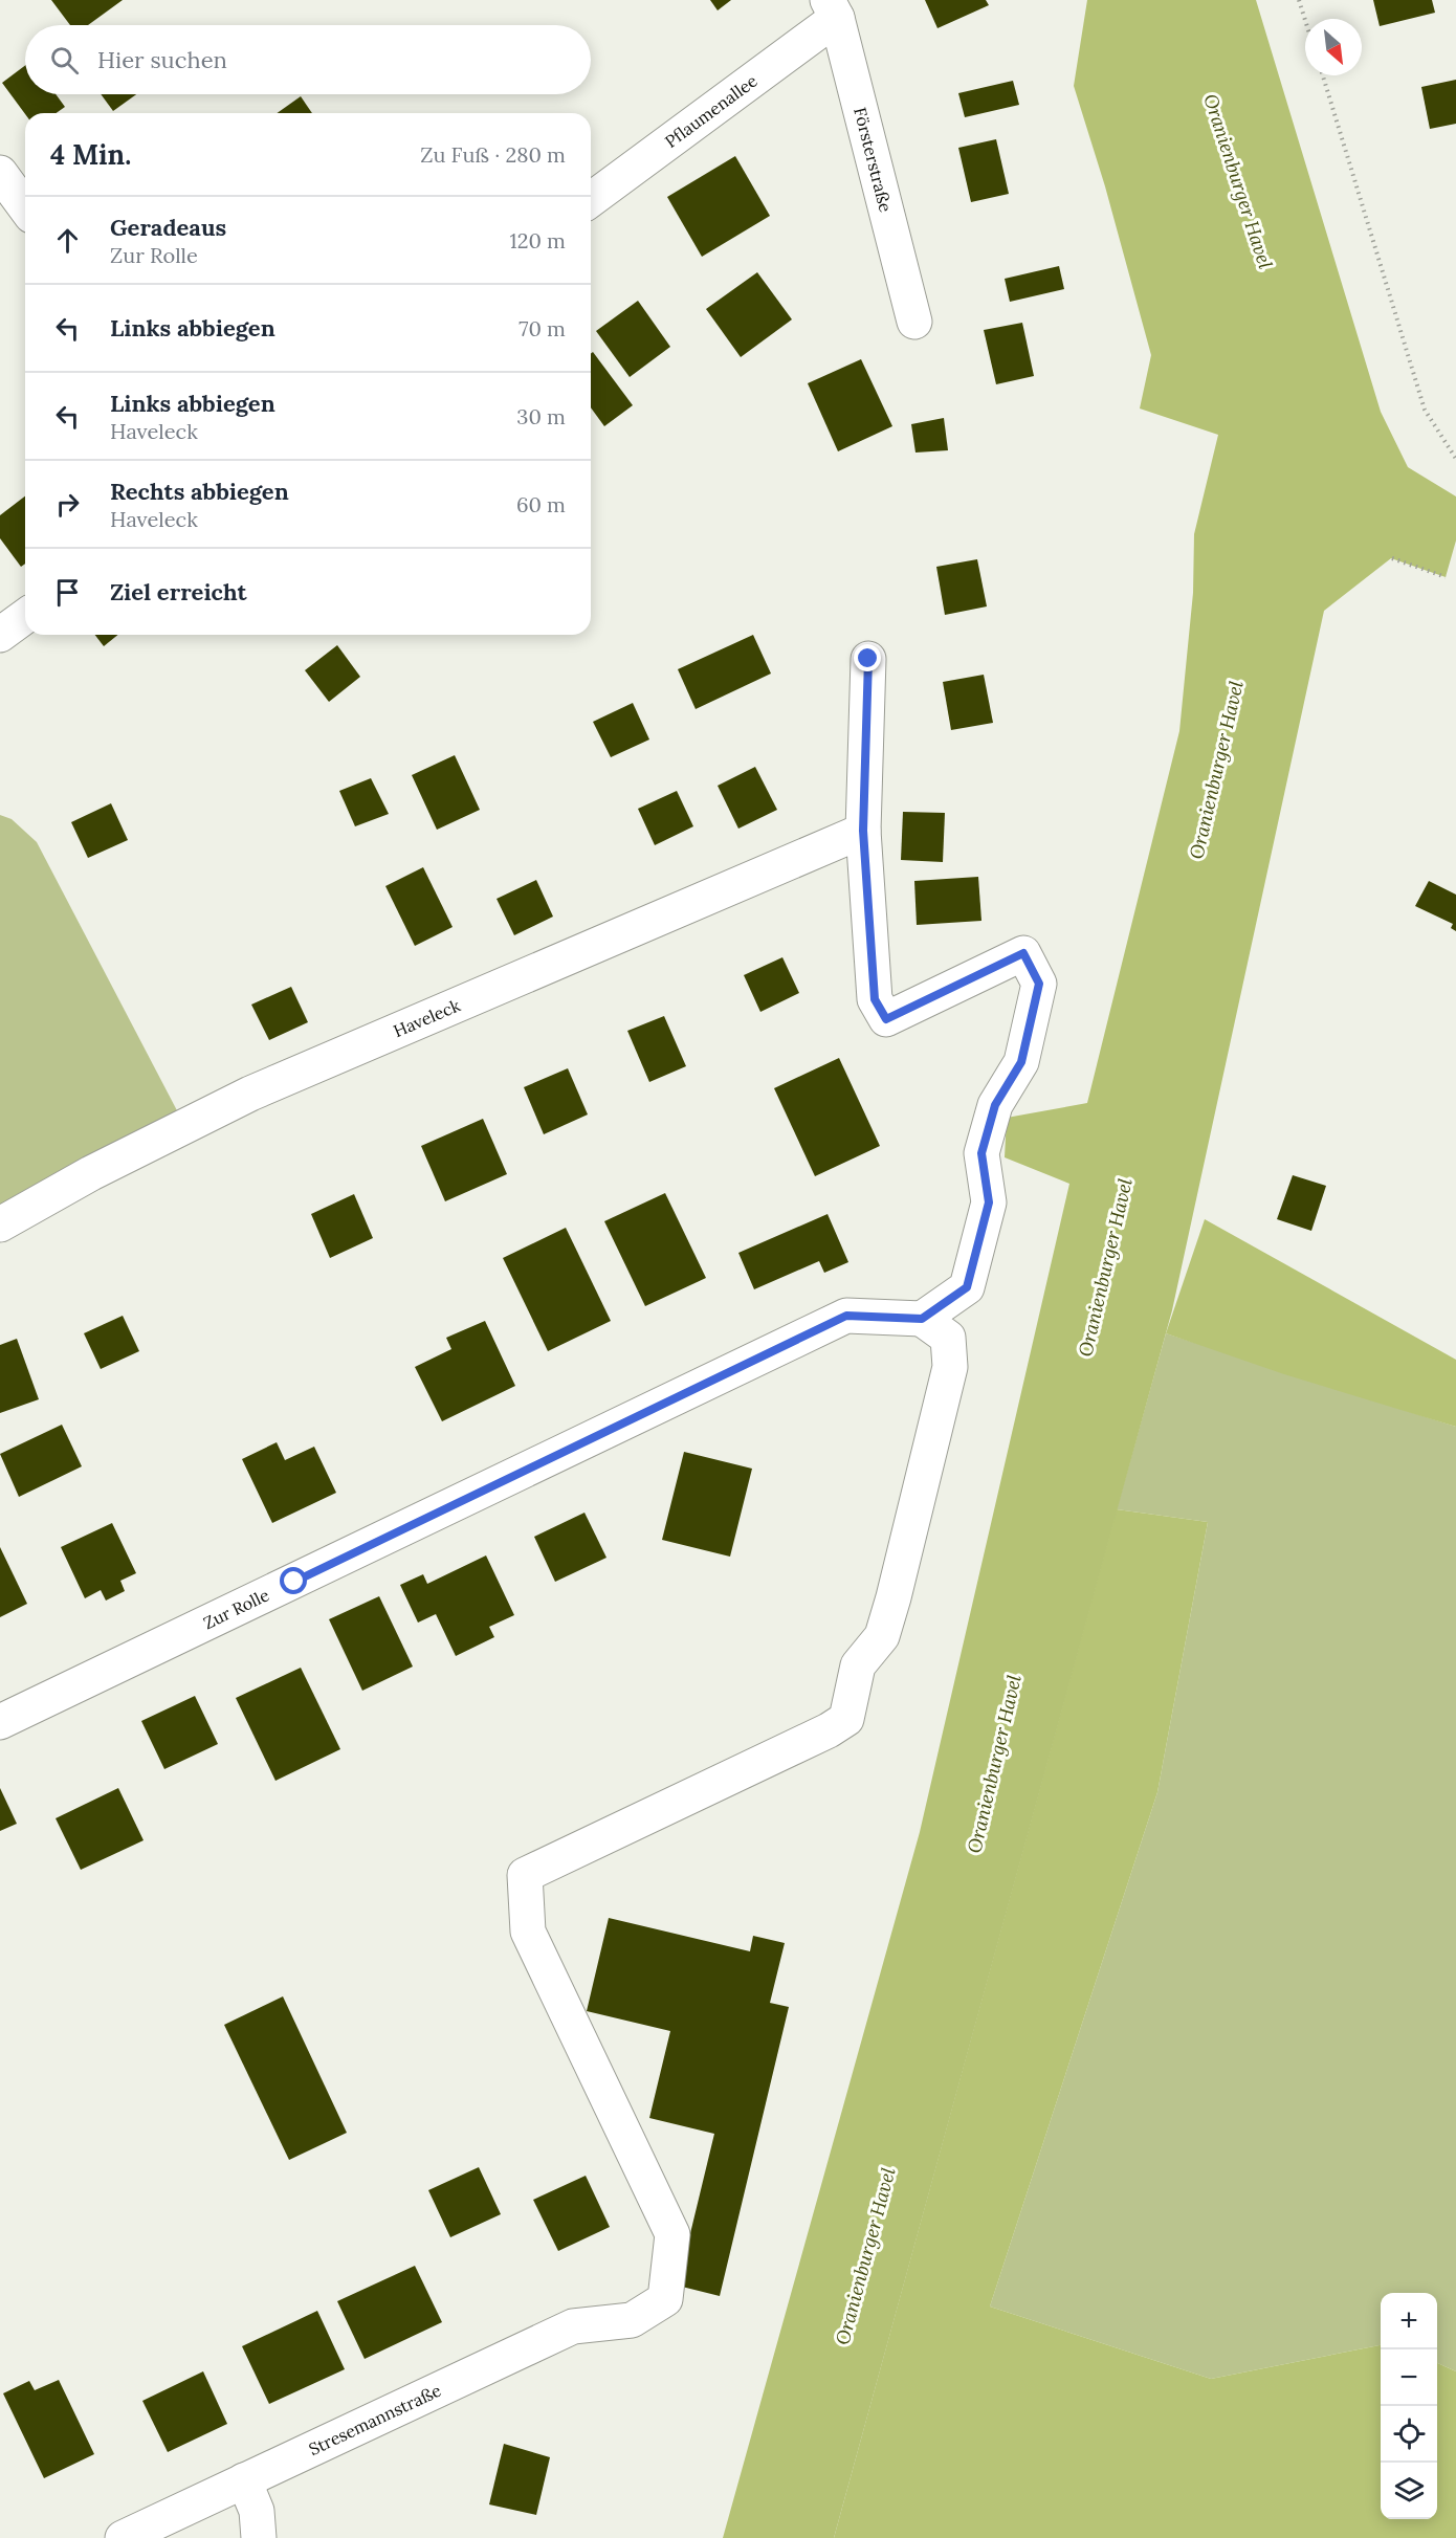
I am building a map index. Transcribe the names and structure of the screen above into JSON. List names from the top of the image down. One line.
{"streets":{"street":["Pflaumenallee","Försterstraße","Haveleck","Zur Rolle","Stresemannstraße"]},"crossings":[["Pflaumenallee","Försterstraße"],["Zur Rolle","Stresemannstraße"]],"water":["Oranienburger Havel"],"north":"bottom right","page":{"search":"Hier suchen","heading":["4 Min.","Zu Fuß · 280 m"],"list":[["Geradeaus","Zur Rolle","120 m"],["Links abbiegen","70 m"],["Links abbiegen","Haveleck","30 m"],["Rechts abbiegen","Haveleck","60 m"],"Ziel erreicht"],"map_buttons":["+","−"]}}
